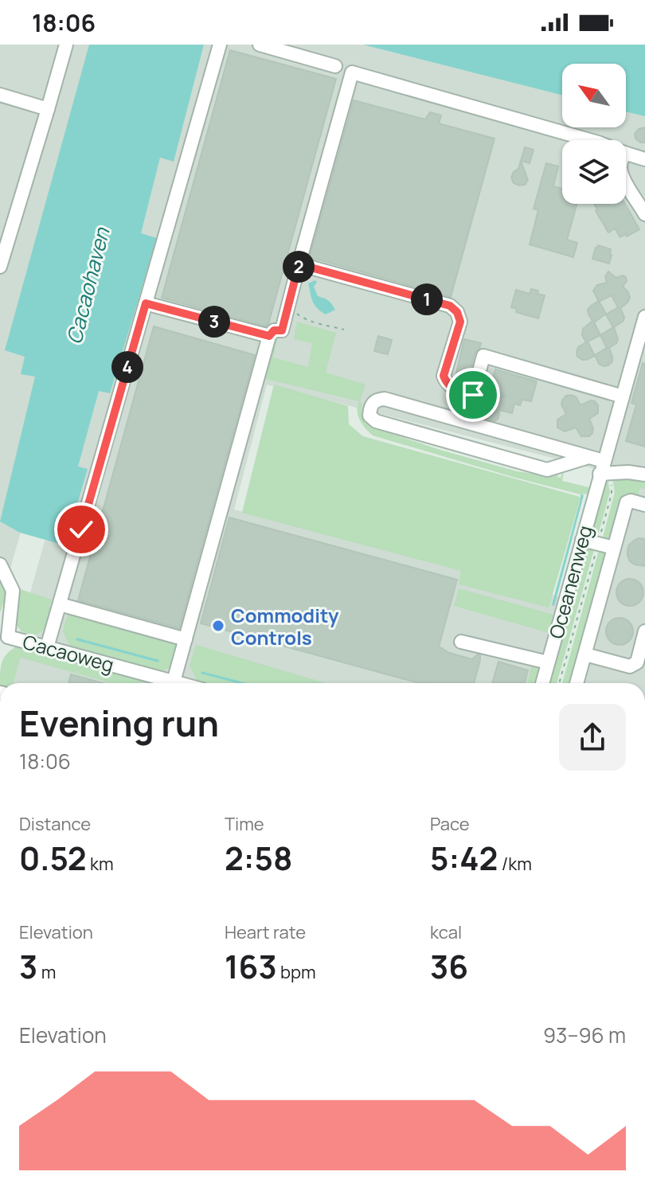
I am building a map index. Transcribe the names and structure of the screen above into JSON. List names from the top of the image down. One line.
{"streets":{"street":["Oceanenweg","Cacaoweg"]},"water":["Cacaohaven"],"places":["Commodity Controls"],"north":"top left","page":{"status":"18:06","pins":["2","1","3","4"],"heading":["Evening run","18:06"],"stats":[["Distance","0.52 km"],["Time","2:58"],["Pace","5:42 /km"],["Elevation","3 m"],["Heart rate","163 bpm"],["kcal","36"]],"chart":["Elevation","93–96 m"]}}
